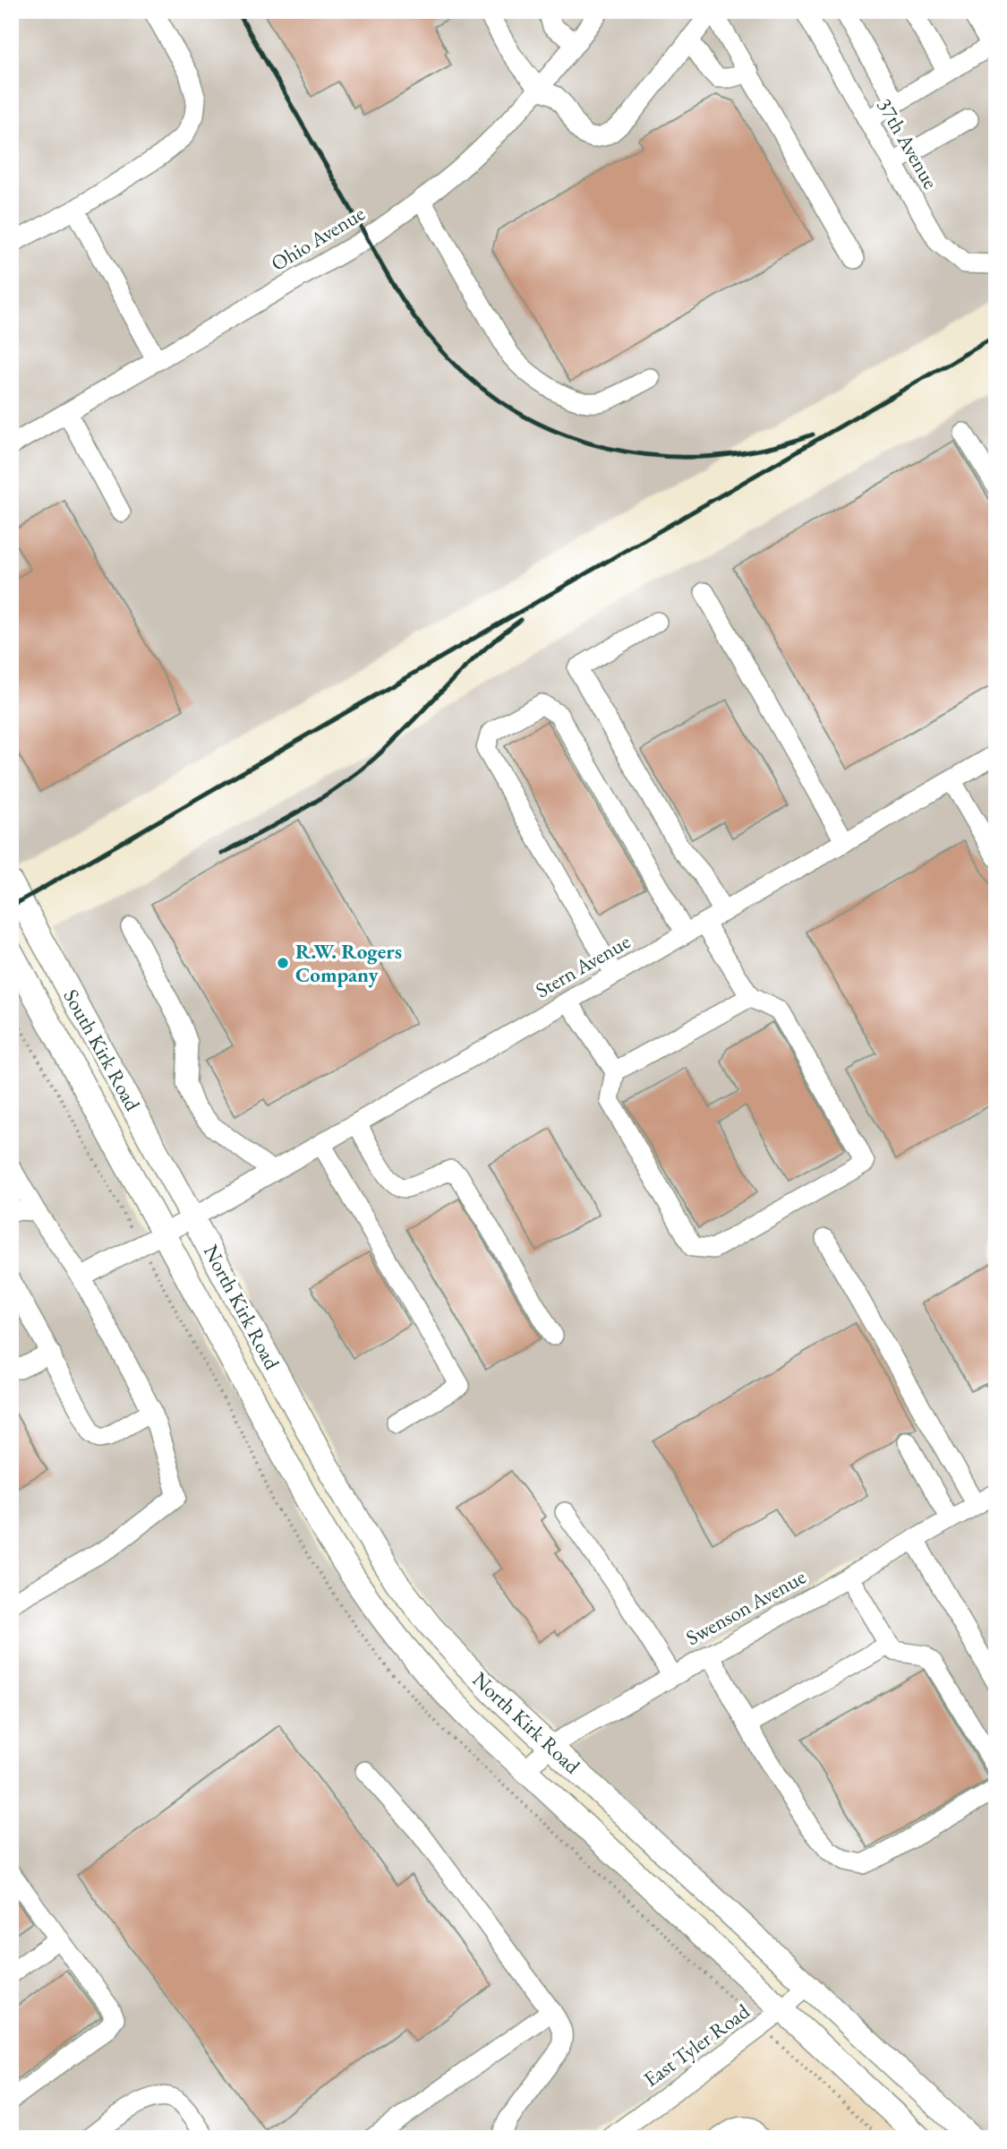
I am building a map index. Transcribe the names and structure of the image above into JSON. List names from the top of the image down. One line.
{"streets":{"main road":["South Kirk Road","North Kirk Road"],"street":["37th Avenue","Ohio Avenue","Stern Avenue","Swenson Avenue","East Tyler Road"]},"crossings":[["Stern Avenue","South Kirk Road"],["Stern Avenue","North Kirk Road"],["South Kirk Road","North Kirk Road"],["North Kirk Road","Swenson Avenue"],["North Kirk Road","East Tyler Road"]],"places":["R.W. Rogers Company"]}
